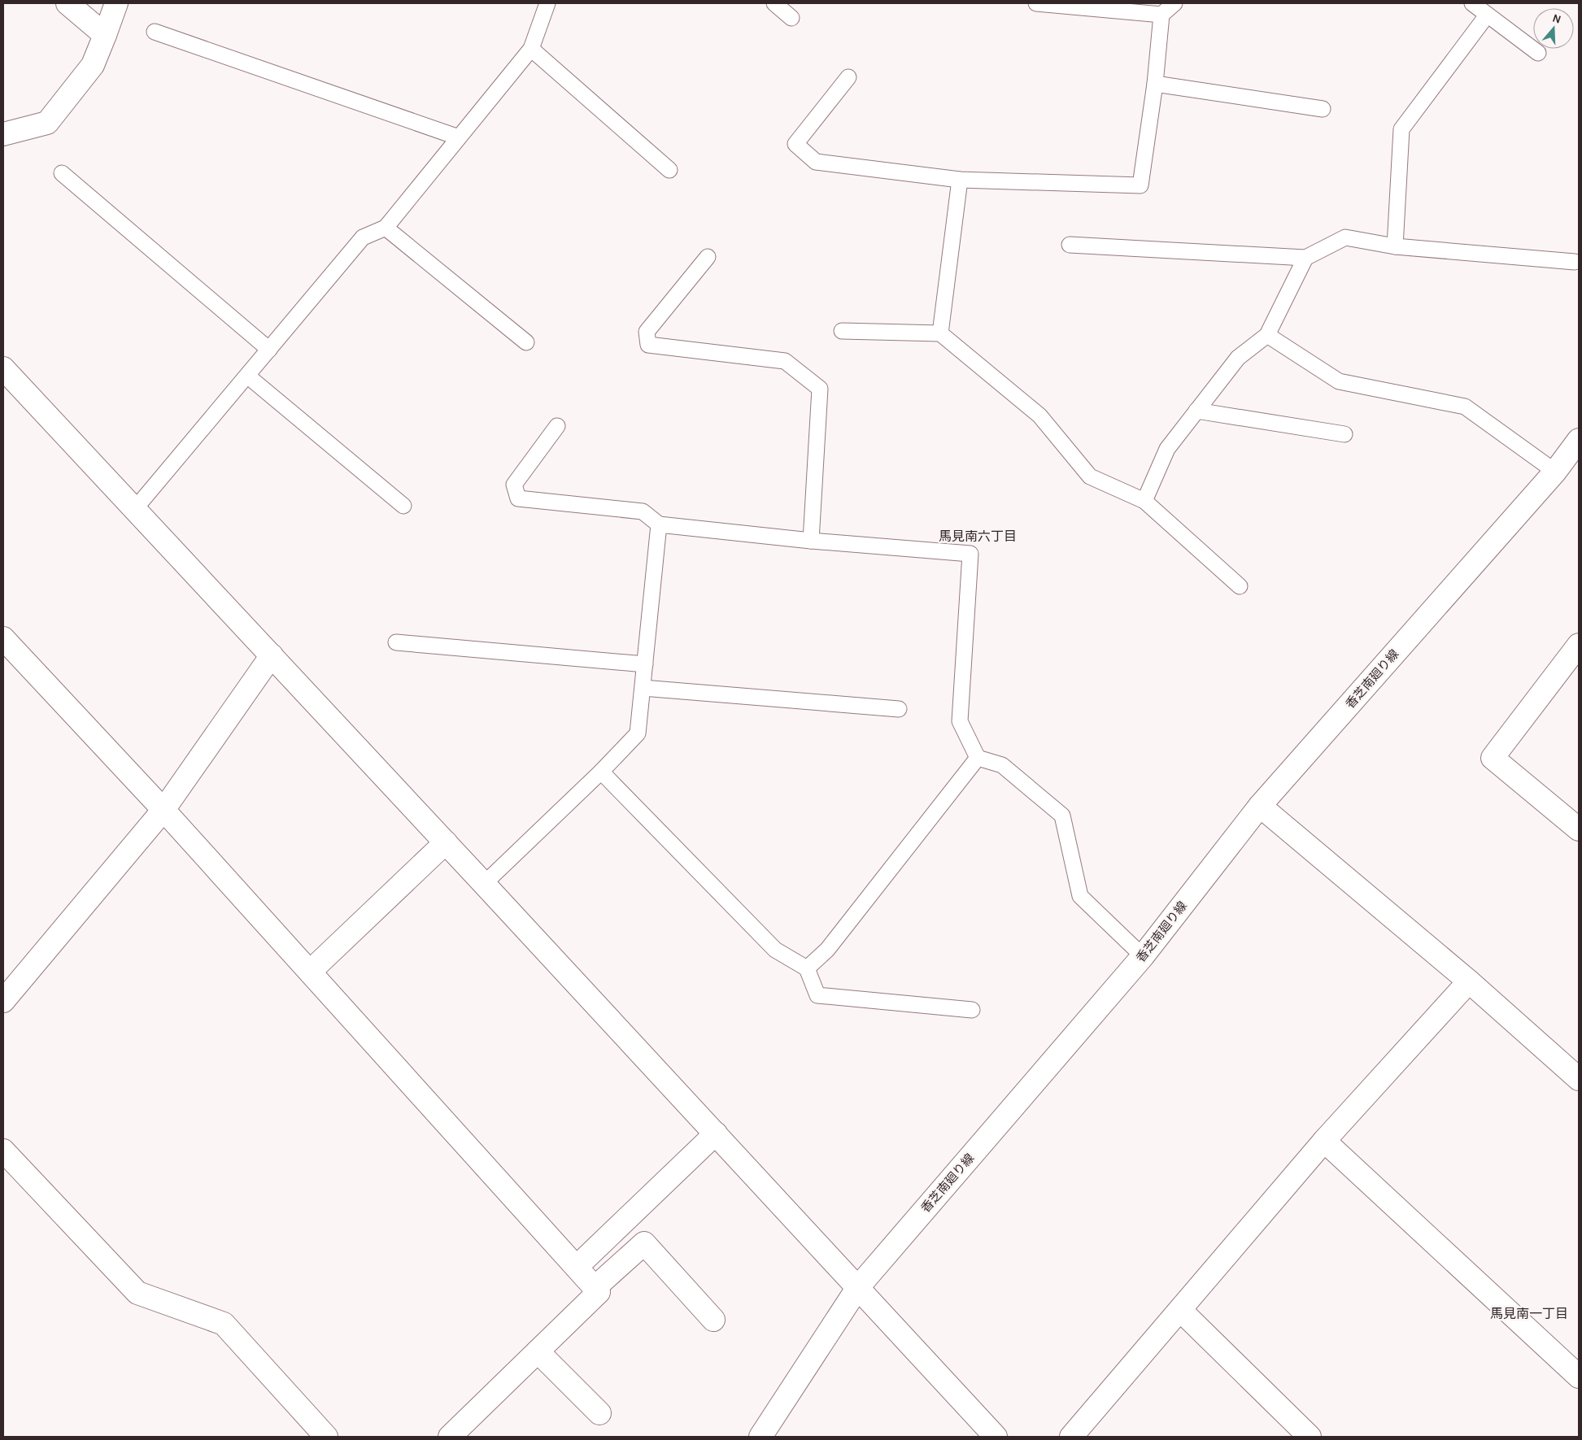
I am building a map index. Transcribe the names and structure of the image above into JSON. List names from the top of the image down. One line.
{"streets":{"street":["香芝南廻り線"]},"districts":["馬見南六丁目","馬見南一丁目"],"north":"top"}
